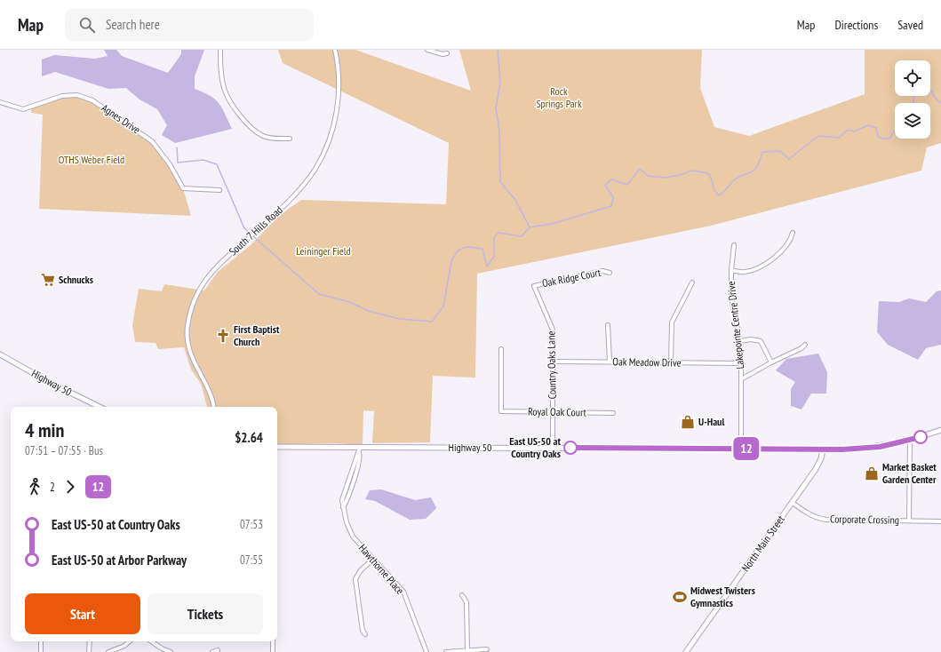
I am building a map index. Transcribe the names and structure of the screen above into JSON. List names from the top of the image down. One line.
{"streets":{"main road":["Highway 50","North Main Street"],"street":["Agnes Drive","South 7 Hills Road","Oak Ridge Court","Lakepointe Centre Drive","Oak Meadow Drive","Country Oaks Lane","Royal Oak Court","Corporate Crossing","Hawthorne Place"]},"crossings":[["Oak Ridge Court","Country Oaks Lane"],["Lakepointe Centre Drive","Oak Meadow Drive"],["Lakepointe Centre Drive","Highway 50"],["Oak Meadow Drive","Country Oaks Lane"],["Country Oaks Lane","Highway 50"],["Country Oaks Lane","Royal Oak Court"],["Highway 50","North Main Street"],["Highway 50","Hawthorne Place"],["Corporate Crossing","North Main Street"]],"parks":["Rock Springs Park","OTHS Weber Field","Leininger Field"],"places":{"supermarket":["Schnucks"],"church":["First Baptist Church"],"shop":["U-Haul","Market Basket Garden Center"],"other":["East US-50 at Country Oaks"],"sports":["Midwest Twisters Gymnastics"]},"lines":["bus line 12"],"page":{"header":"Map","search":"Search here","nav":["Map","Directions","Saved"],"on_map":"12","heading":["4 min","07:51 – 07:55 · Bus","$2.64"],"legs":["2","12"],"list":[{"name":"East US-50 at Country Oaks","value":"07:53"},{"name":"East US-50 at Arbor Parkway","value":"07:55"}],"buttons":["Start","Tickets"]}}
